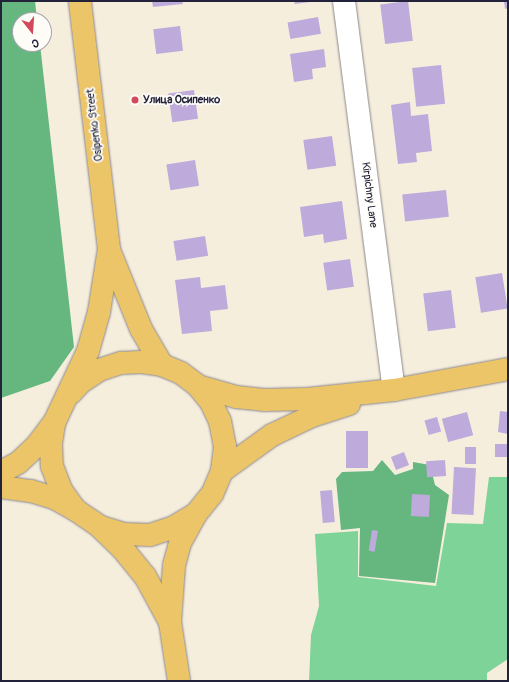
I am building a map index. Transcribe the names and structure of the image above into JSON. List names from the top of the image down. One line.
{"streets":{"main road":["Osipenko Street"],"street":["Kirpichny Lane"]},"places":["Улица Осипенко"],"north":"bottom"}
